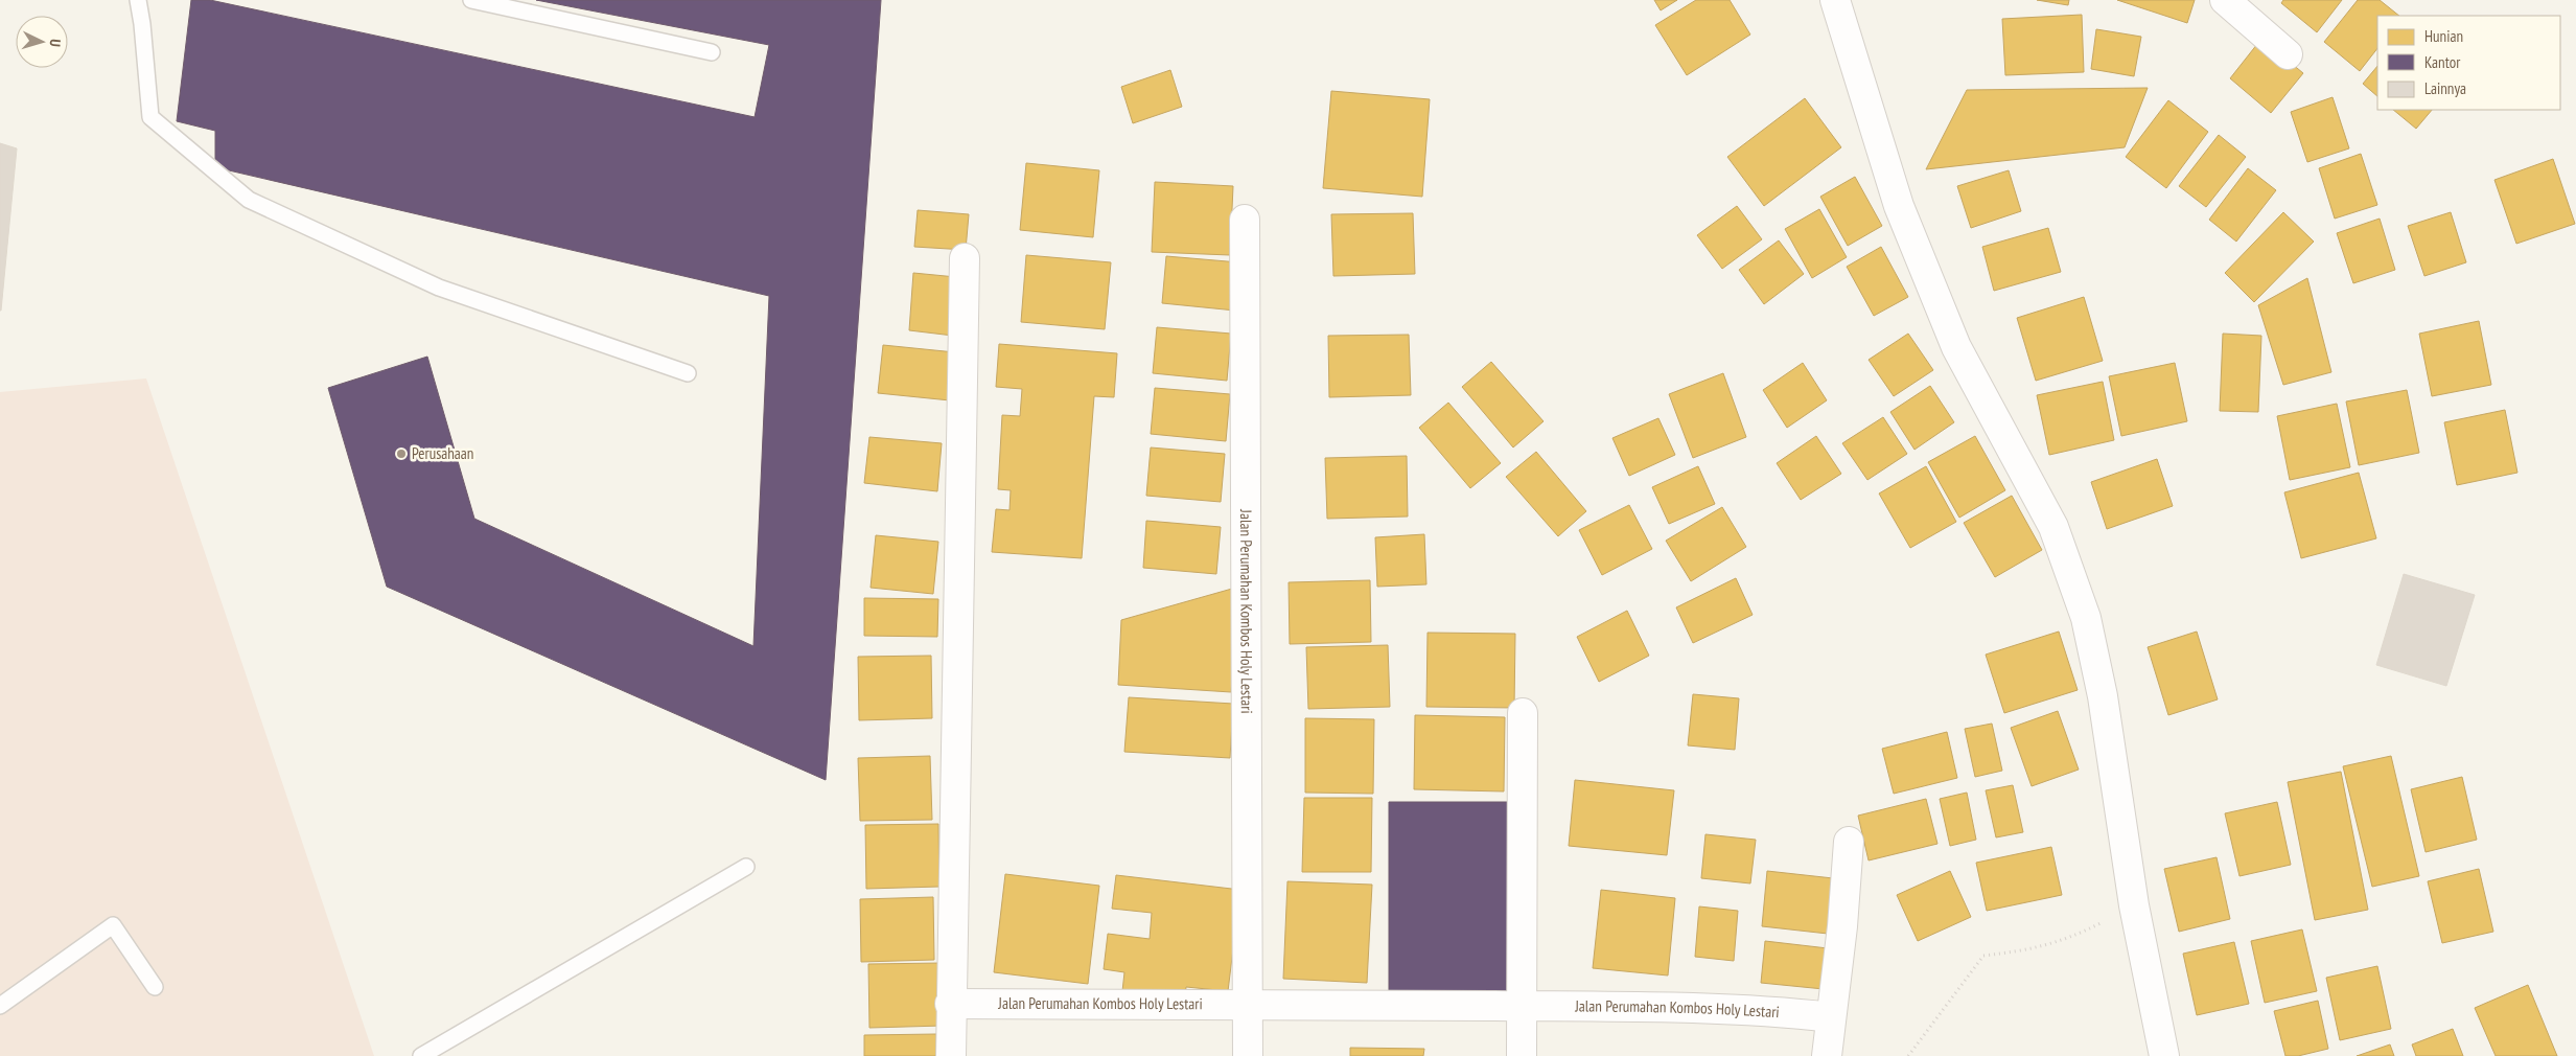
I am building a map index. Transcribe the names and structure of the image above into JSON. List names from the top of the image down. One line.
{"streets":{"street":["Jalan Perumahan Kombos Holy Lestari"]},"places":["Perusahaan"],"legend":["Hunian","Kantor","Lainnya"],"north":"right"}
